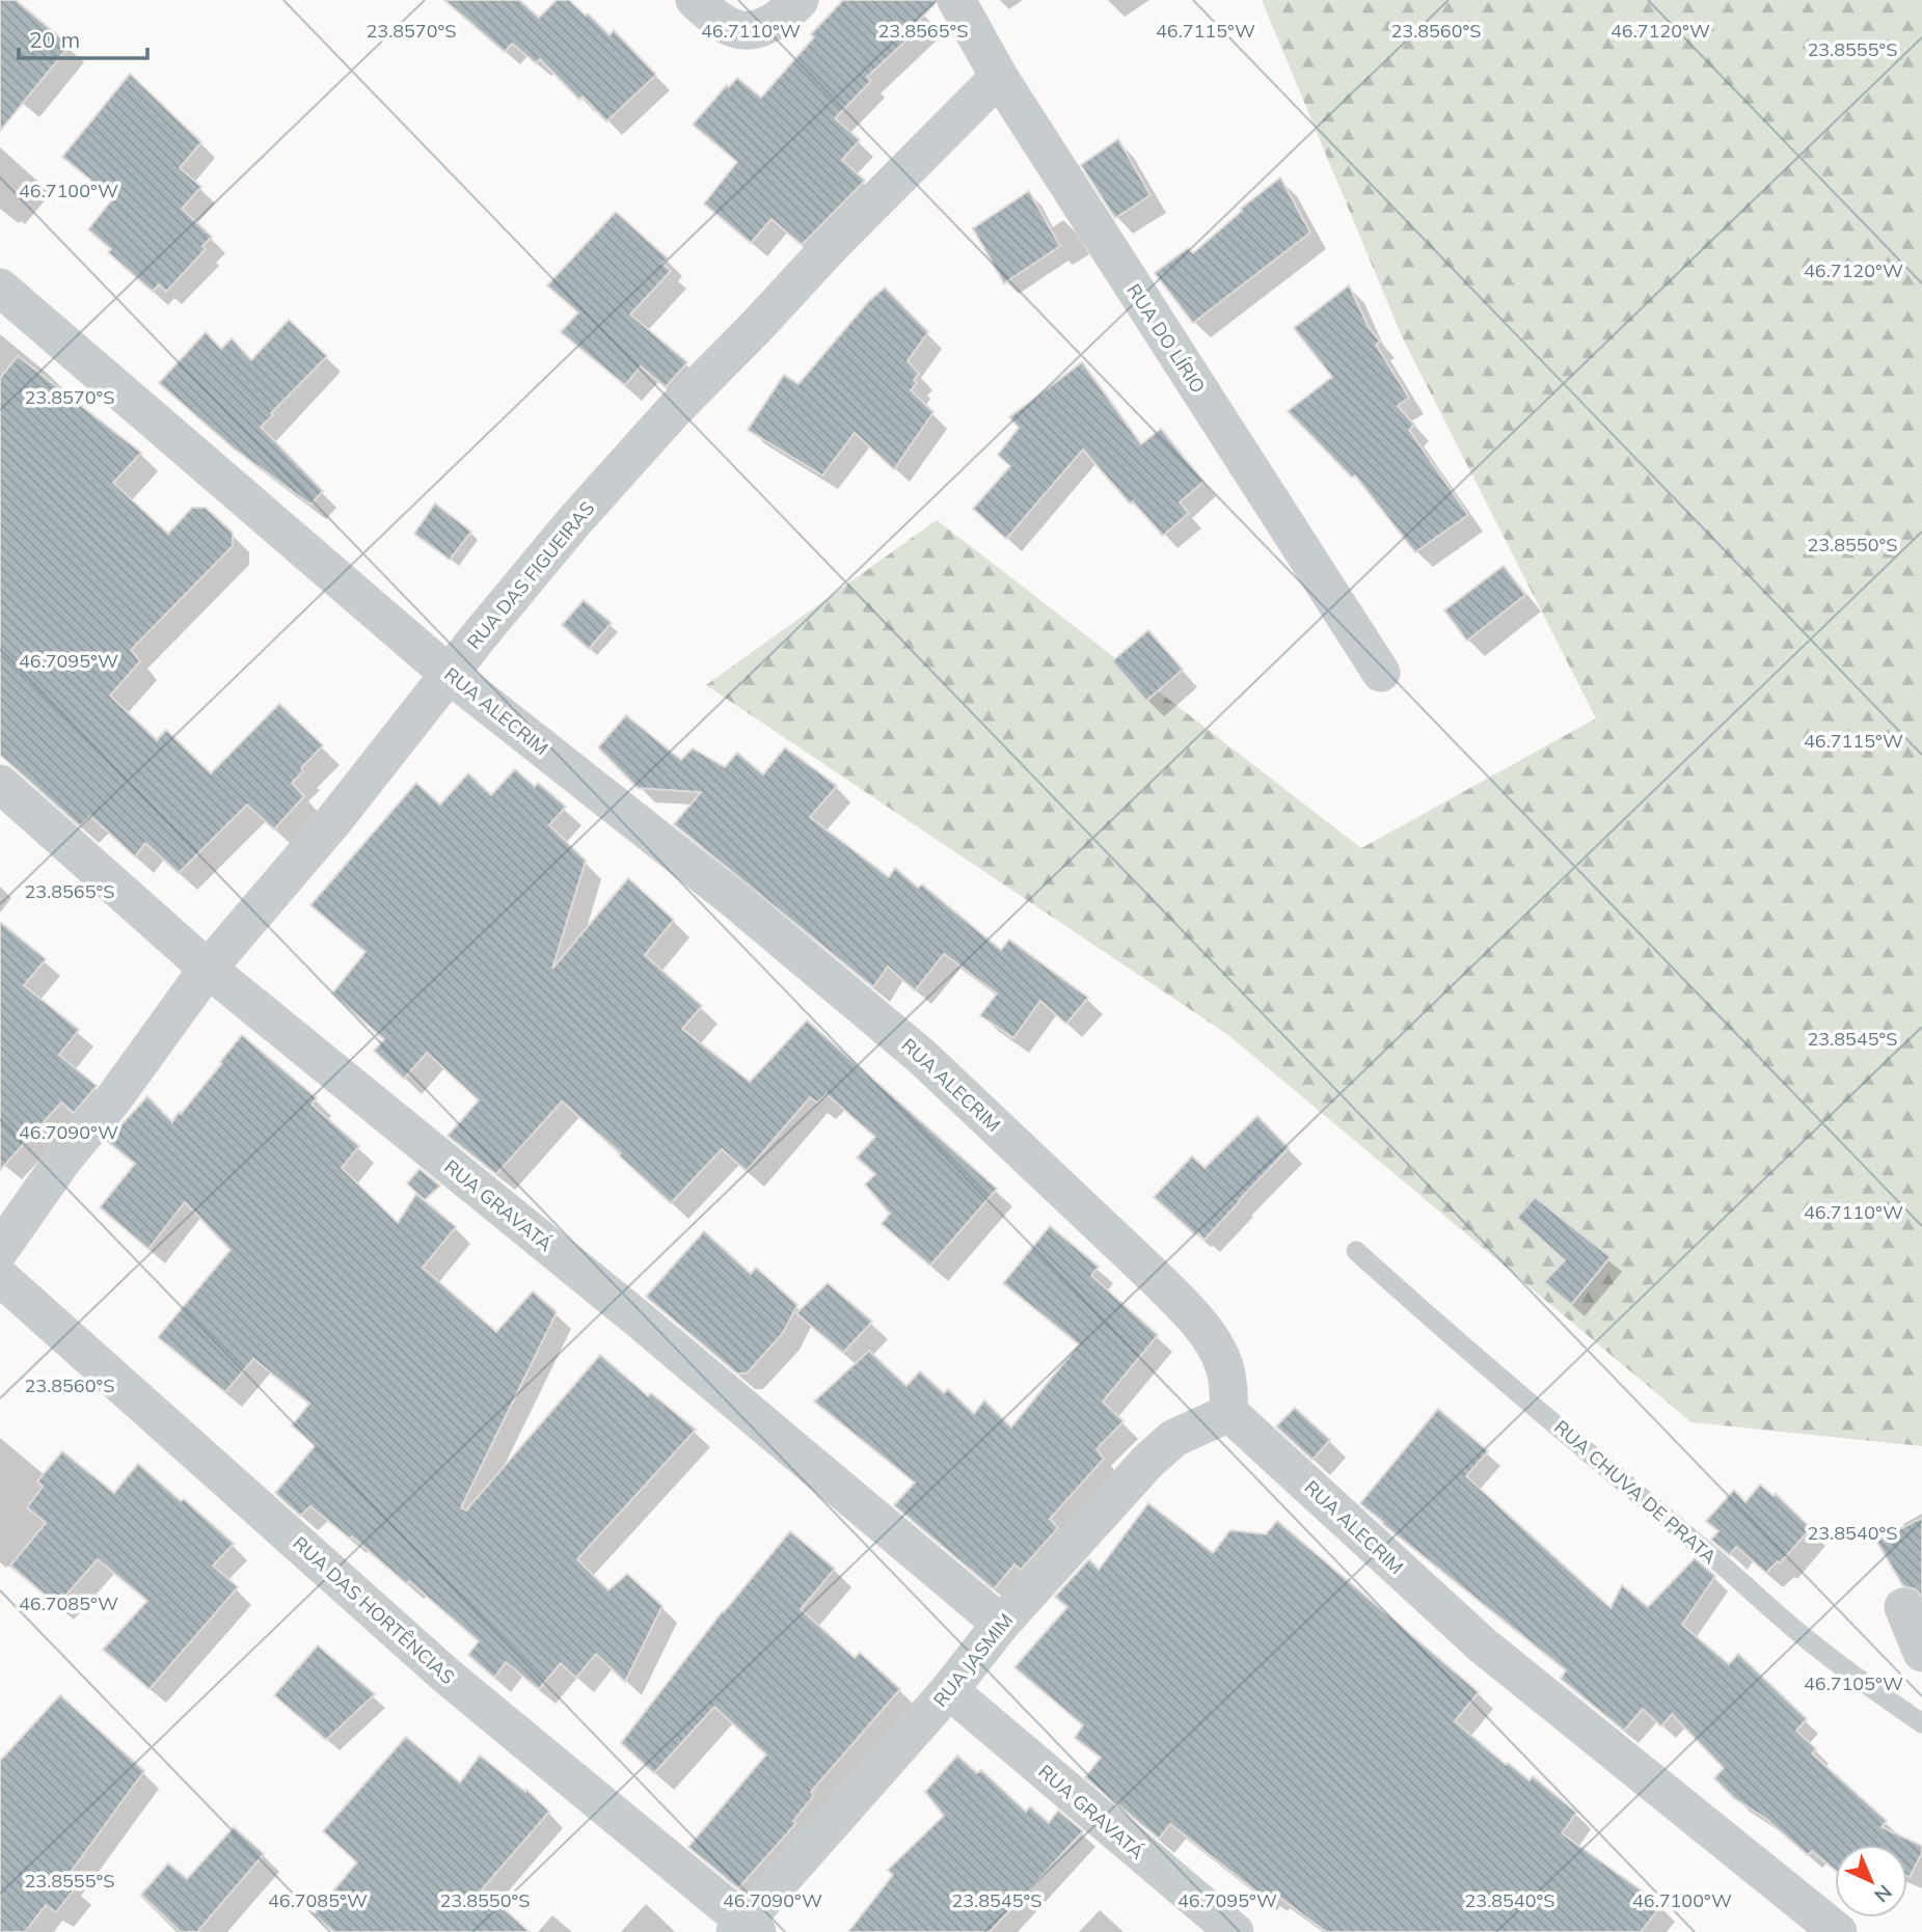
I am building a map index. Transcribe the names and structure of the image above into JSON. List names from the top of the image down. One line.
{"streets":{"street":["RUA DO LÍRIO","RUA DAS FIGUEIRAS","RUA ALECRIM","RUA GRAVATÁ","RUA DAS HORTÊNCIAS","RUA JASMIM"],"lane":["RUA CHUVA DE PRATA"]},"crossings":[["RUA DO LÍRIO","RUA DAS FIGUEIRAS"],["RUA DAS FIGUEIRAS","RUA ALECRIM"],["RUA DAS FIGUEIRAS","RUA GRAVATÁ"],["RUA ALECRIM","RUA JASMIM"],["RUA GRAVATÁ","RUA JASMIM"],["RUA DAS HORTÊNCIAS","RUA JASMIM"]],"scale_bar":"20 m","north":"bottom right","coordinates":["23.8570°S","23.8565°S","23.8560°S","46.7110°W","46.7115°W","46.7120°W","23.8555°S","46.7100°W","23.8550°S","46.7095°W","23.8545°S","46.7090°W","23.8540°S","46.7085°W","46.7105°W"]}
